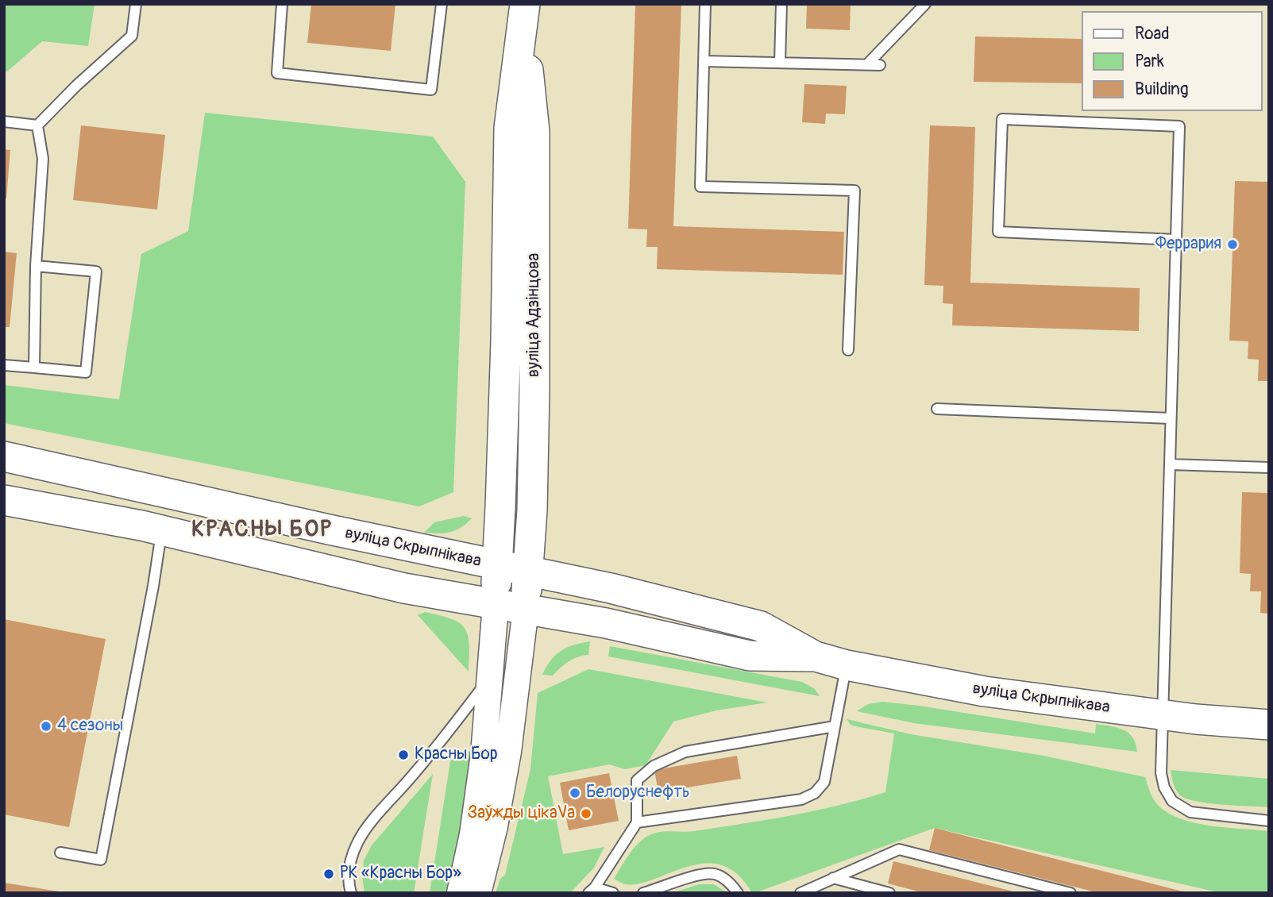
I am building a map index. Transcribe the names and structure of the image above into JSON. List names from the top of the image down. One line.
{"streets":{"main road":["вуліца Адзінцова","вуліца Скрыпнікава"]},"crossings":[["вуліца Адзінцова","вуліца Скрыпнікава"]],"districts":["КРАСНЫ БОР"],"places":["Феррария","4 сезоны","Красны Бор","Белоруснефть","Заўжды цікаVа","РК «Красны Бор»"],"legend":["Road","Park","Building"]}
